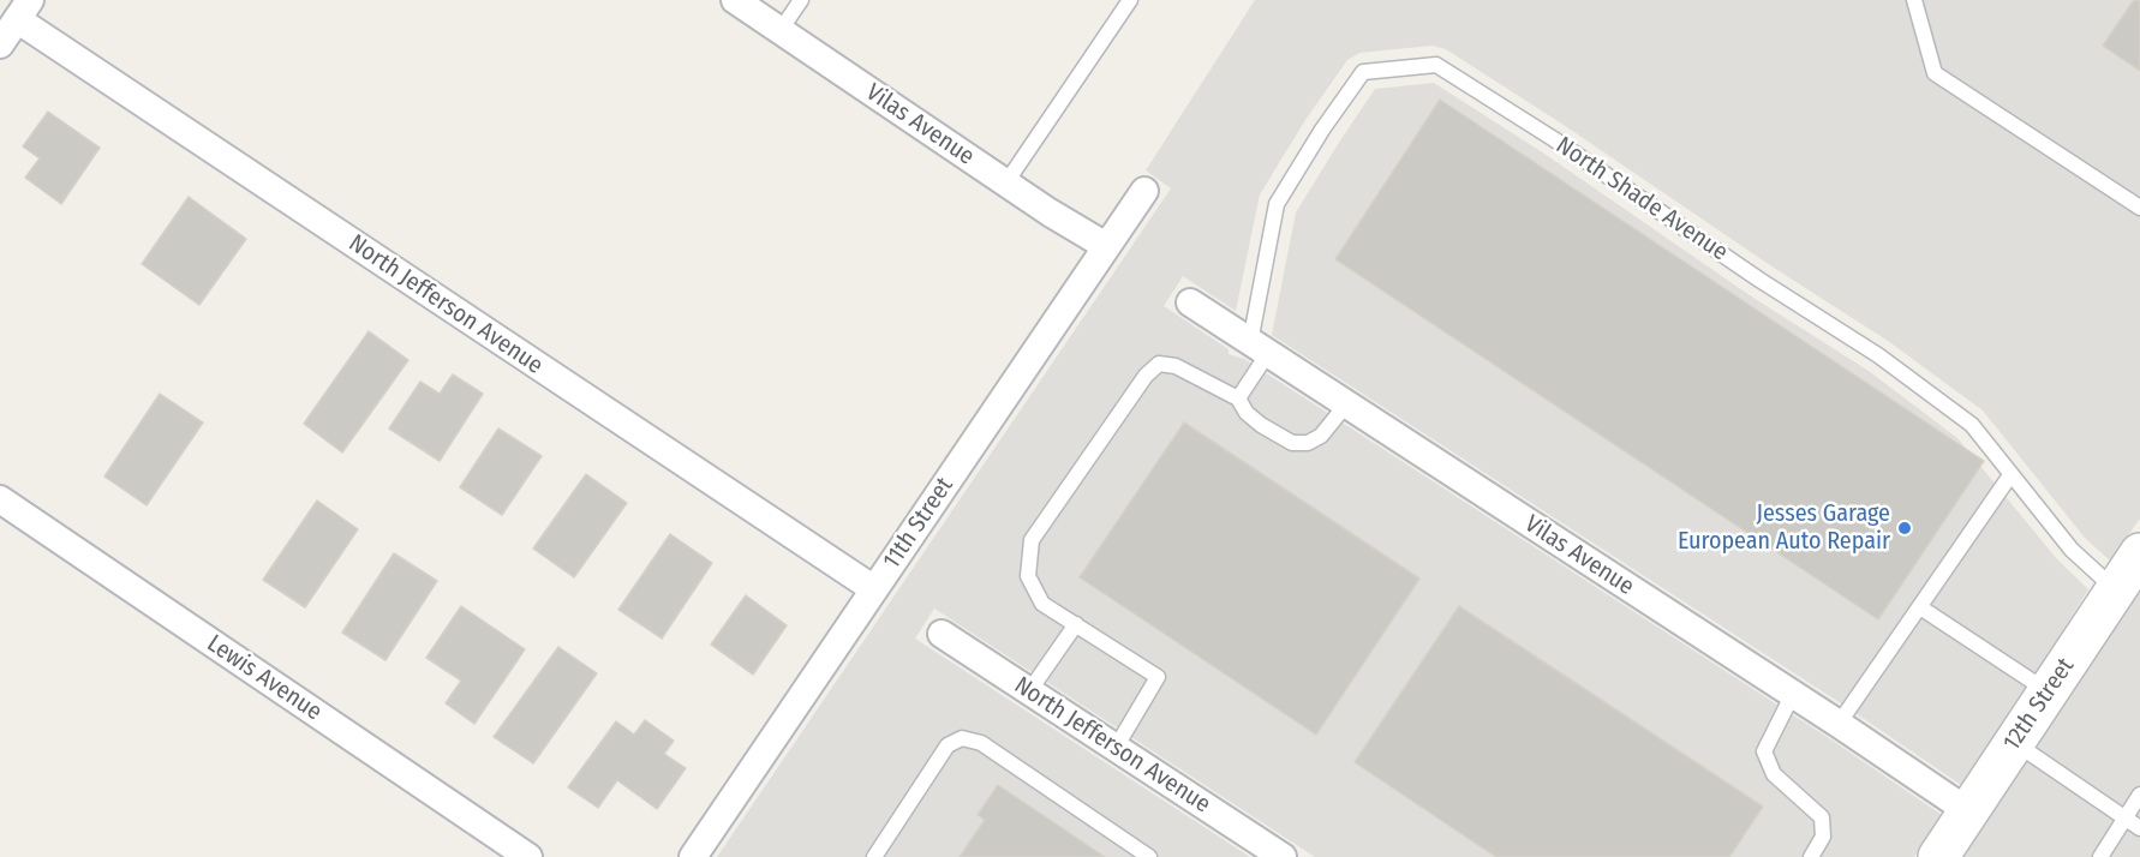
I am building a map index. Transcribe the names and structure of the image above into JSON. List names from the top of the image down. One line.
{"streets":{"street":["Vilas Avenue","North Jefferson Avenue","11th Street","Lewis Avenue","12th Street"],"lane":["North Shade Avenue"]},"crossings":[["Vilas Avenue","North Shade Avenue"],["Vilas Avenue","11th Street"],["Vilas Avenue","12th Street"],["North Shade Avenue","12th Street"],["North Jefferson Avenue","11th Street"]],"places":["Jesses Garage European Auto Repair"]}
